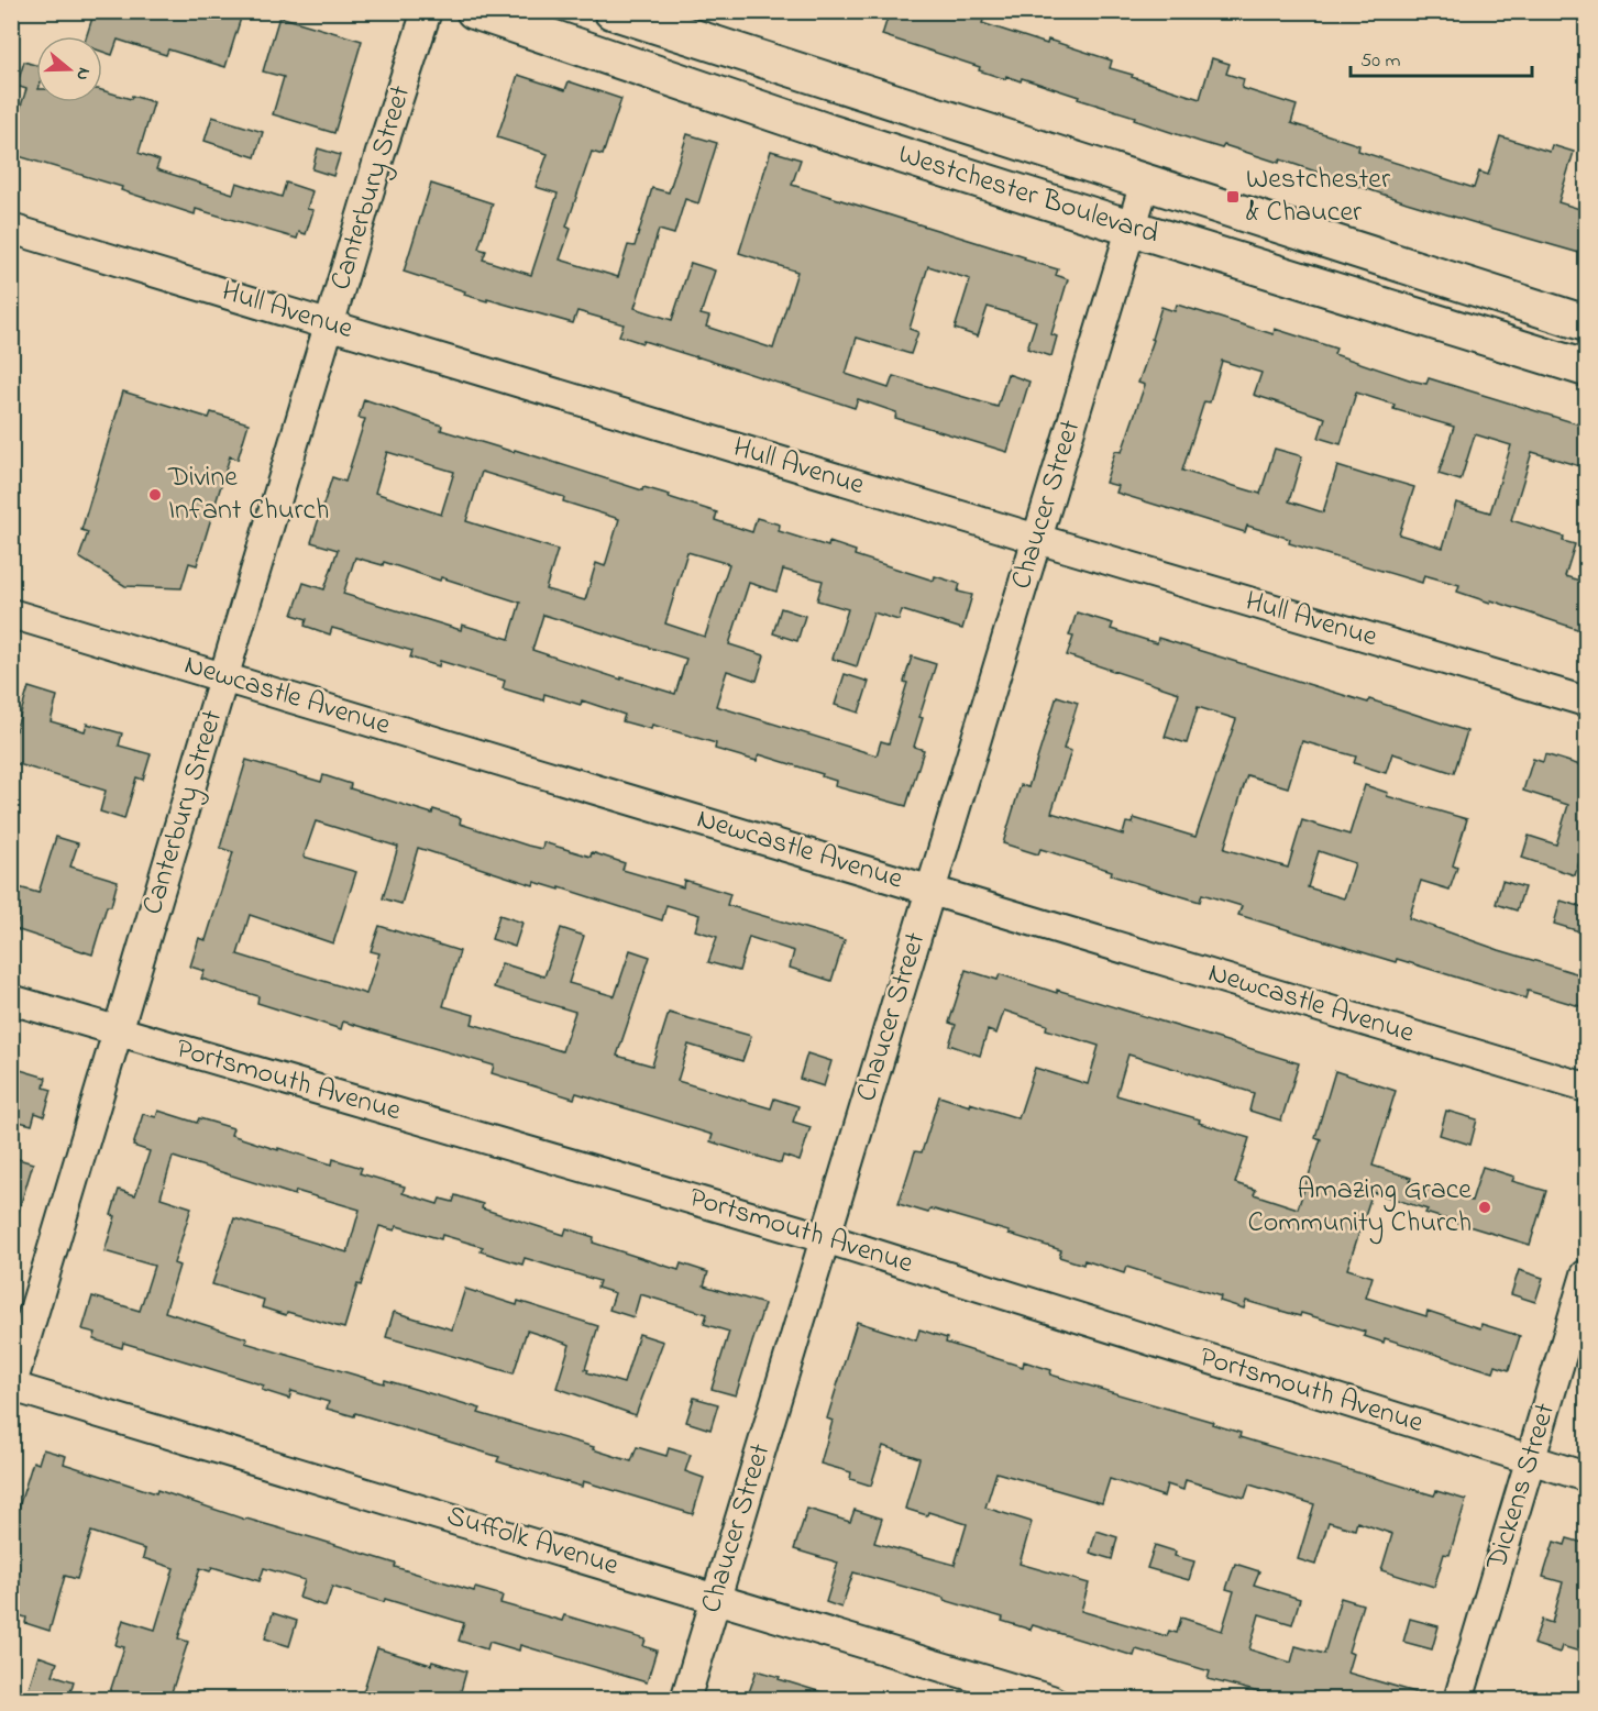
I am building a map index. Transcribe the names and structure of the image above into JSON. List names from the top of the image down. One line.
{"streets":{"street":["Canterbury Street","Westchester Boulevard","Hull Avenue","Chaucer Street","Newcastle Avenue","Portsmouth Avenue","Dickens Street","Suffolk Avenue"]},"crossings":[["Canterbury Street","Hull Avenue"],["Canterbury Street","Newcastle Avenue"],["Canterbury Street","Portsmouth Avenue"],["Canterbury Street","Suffolk Avenue"],["Westchester Boulevard","Chaucer Street"],["Hull Avenue","Chaucer Street"],["Chaucer Street","Newcastle Avenue"],["Chaucer Street","Portsmouth Avenue"],["Chaucer Street","Suffolk Avenue"],["Portsmouth Avenue","Dickens Street"]],"places":{"transit":["Westchester & Chaucer"],"other":["Divine Infant Church","Amazing Grace Community Church"]},"scale_bar":"50 m","north":"right"}
